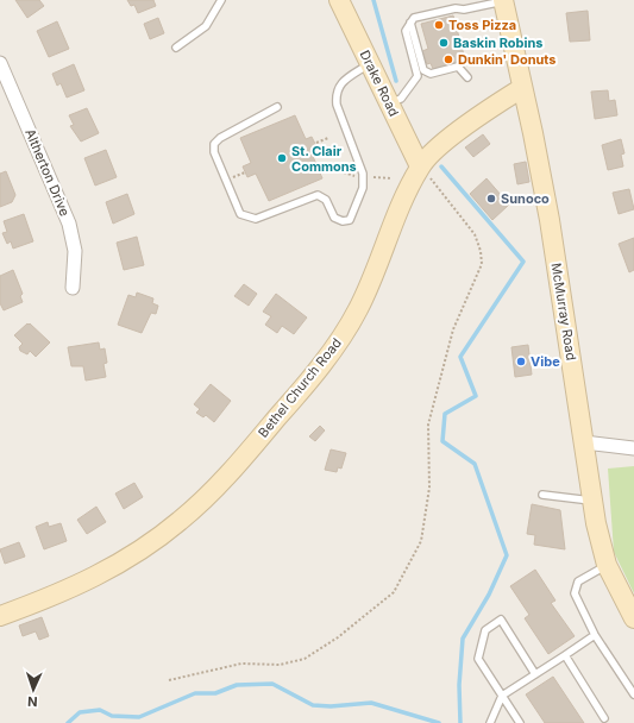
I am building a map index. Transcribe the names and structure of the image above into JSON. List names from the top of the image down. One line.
{"streets":{"street":["Drake Road","Altherton Drive","McMurray Road","Bethel Church Road"]},"crossings":[["Drake Road","Bethel Church Road"],["McMurray Road","Bethel Church Road"]],"places":["Toss Pizza","Baskin Robins","Dunkin' Donuts","St. Clair Commons","Sunoco","Vibe"],"north":"bottom"}
